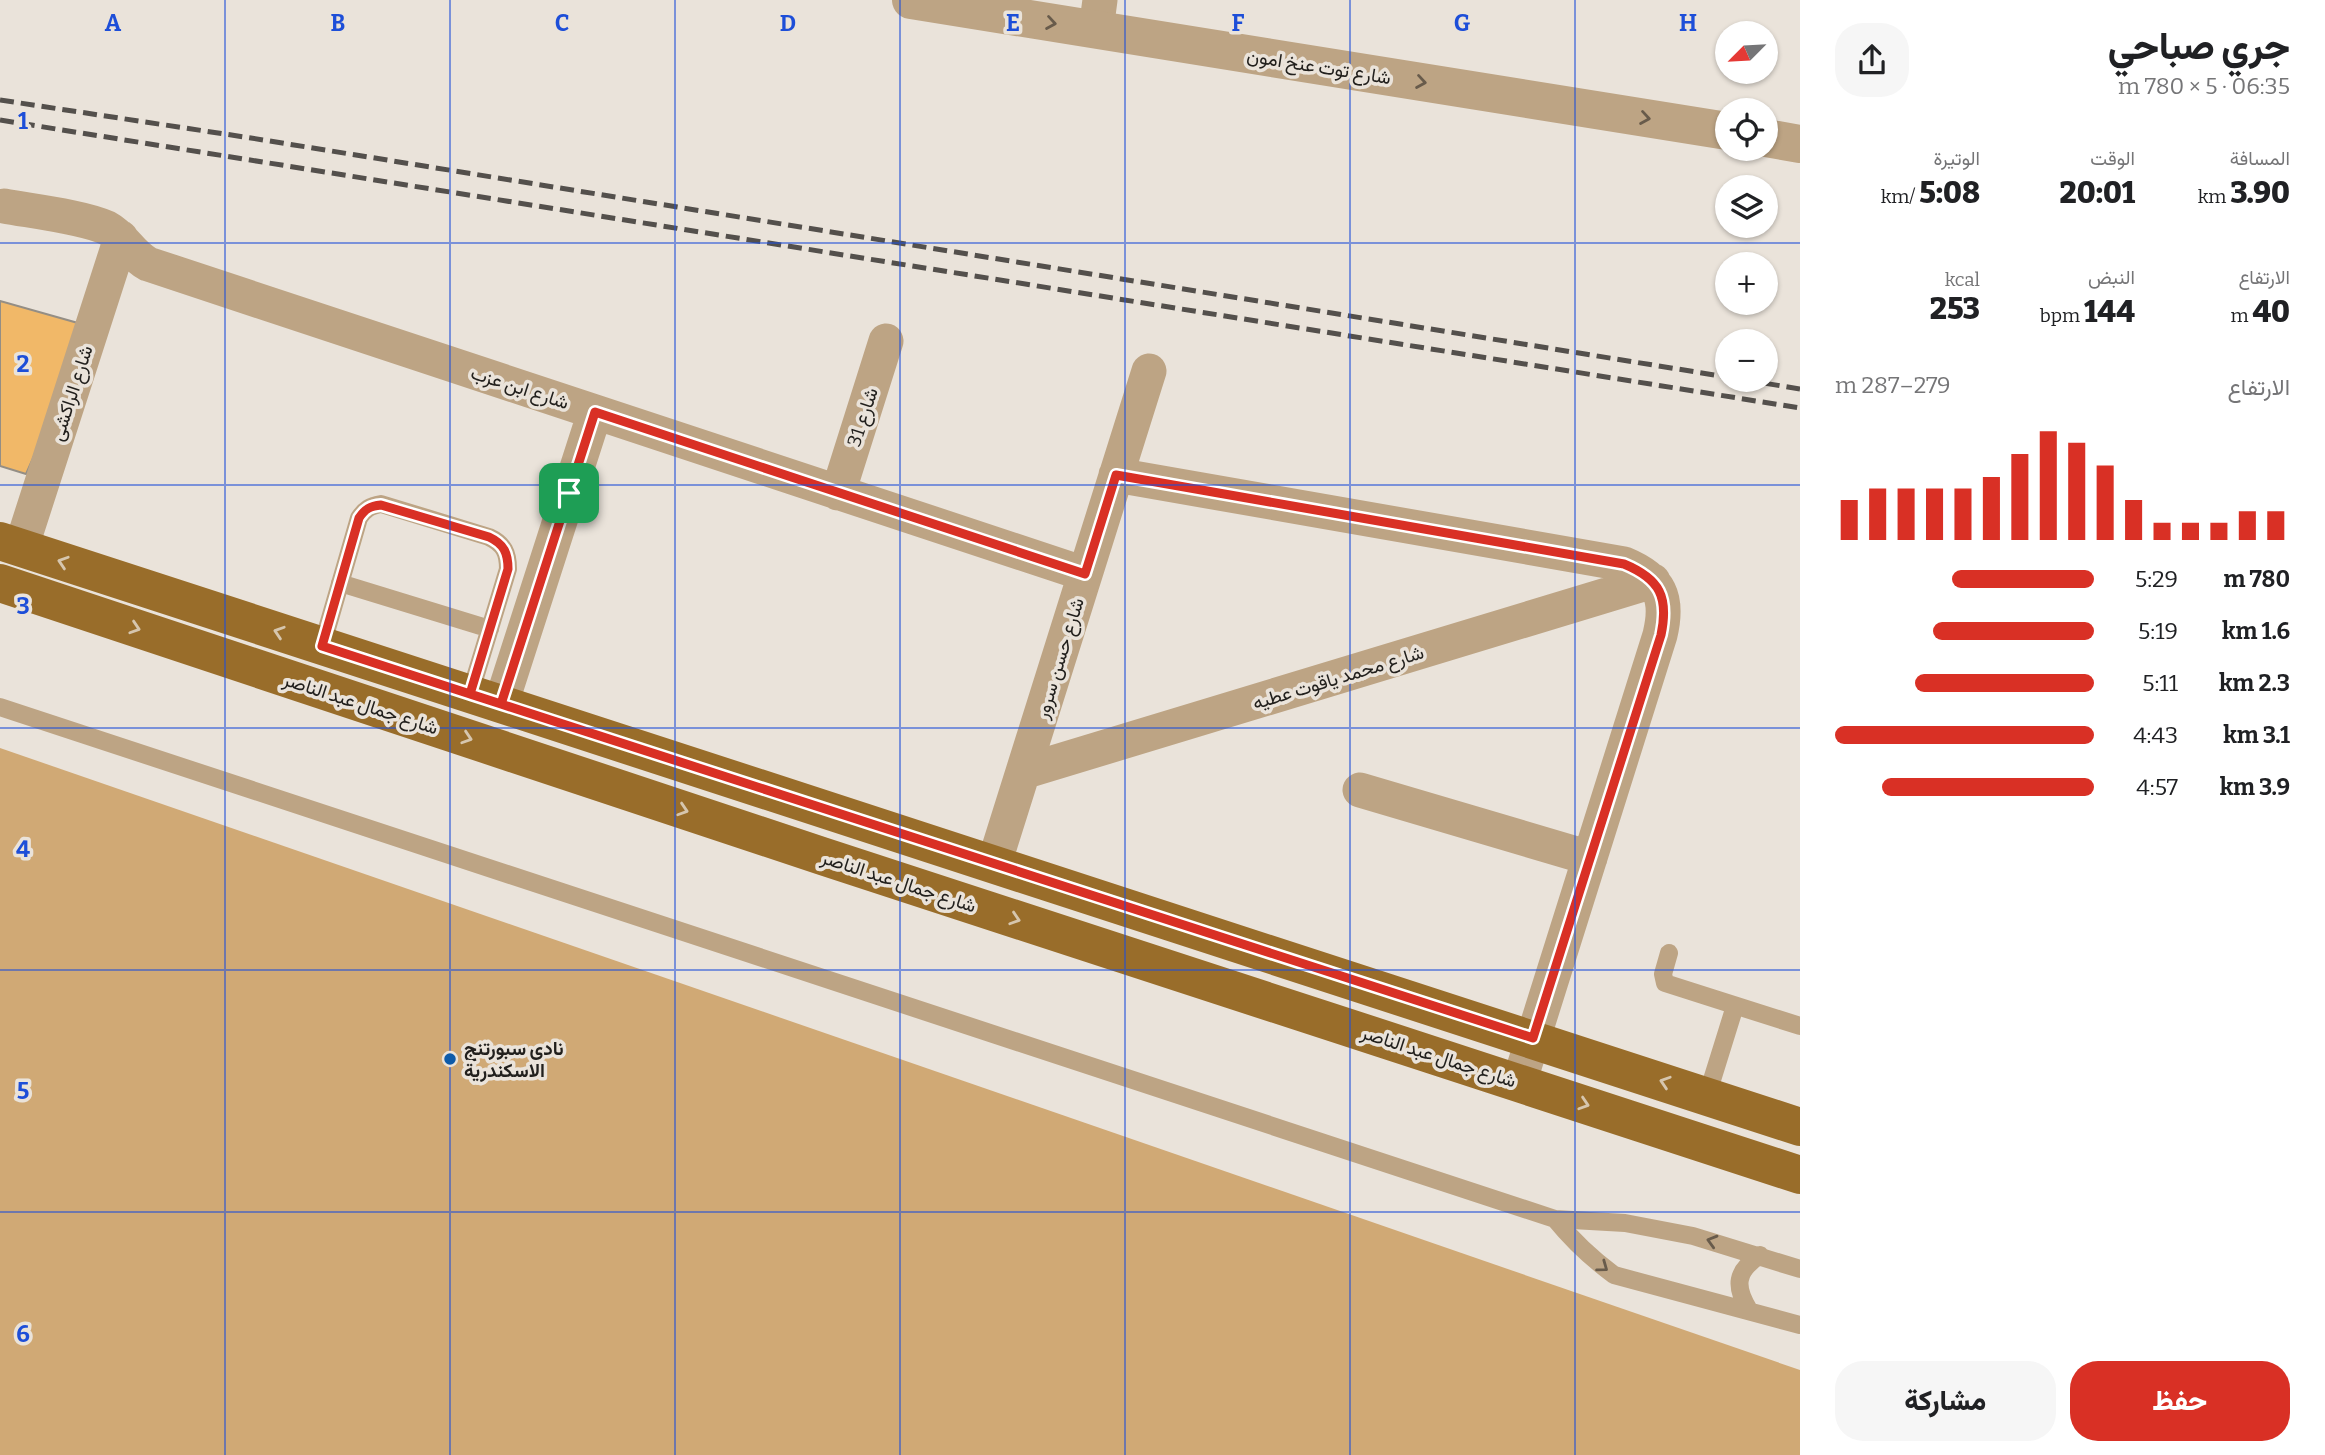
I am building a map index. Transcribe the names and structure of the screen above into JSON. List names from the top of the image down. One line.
{"streets":{"main road":["شارع جمال عبد الناصر"],"street":["شارع توت عنخ امون","شارع ابن عزب","شارع الراكشى","شارع 31","شارع حسن سرور","شارع محمد ياقوت عطيه"]},"crossings":[["شارع ابن عزب","شارع الراكشى"],["شارع ابن عزب","شارع 31"],["شارع ابن عزب","شارع حسن سرور"],["شارع حسن سرور","شارع محمد ياقوت عطيه"]],"one_way":["شارع توت عنخ امون"],"places":["نادي سبورتنج الاسكندرية"],"north":"bottom left","page":{"heading":["جري صباحي","06:35 · 5 × 780 m"],"map_buttons":["+","−"],"stats":[["المسافة","3.90 km"],["الوقت","20:01"],["الوتيرة","5:08 /km"],["الارتفاع","40 m"],["النبض","144 bpm"],["kcal","253"]],"chart":["الارتفاع","279–287 m"],"list":[{"name":"780 m","note":"5:29"},{"name":"1.6 km","note":"5:19"},{"name":"2.3 km","note":"5:11"},{"name":"3.1 km","note":"4:43"},{"name":"3.9 km","note":"4:57"}],"buttons":["حفظ","مشاركة"]},"grid":{"columns":["A","B","C","D","E","F","G","H"],"rows":["1","2","3","4","5","6"]}}
